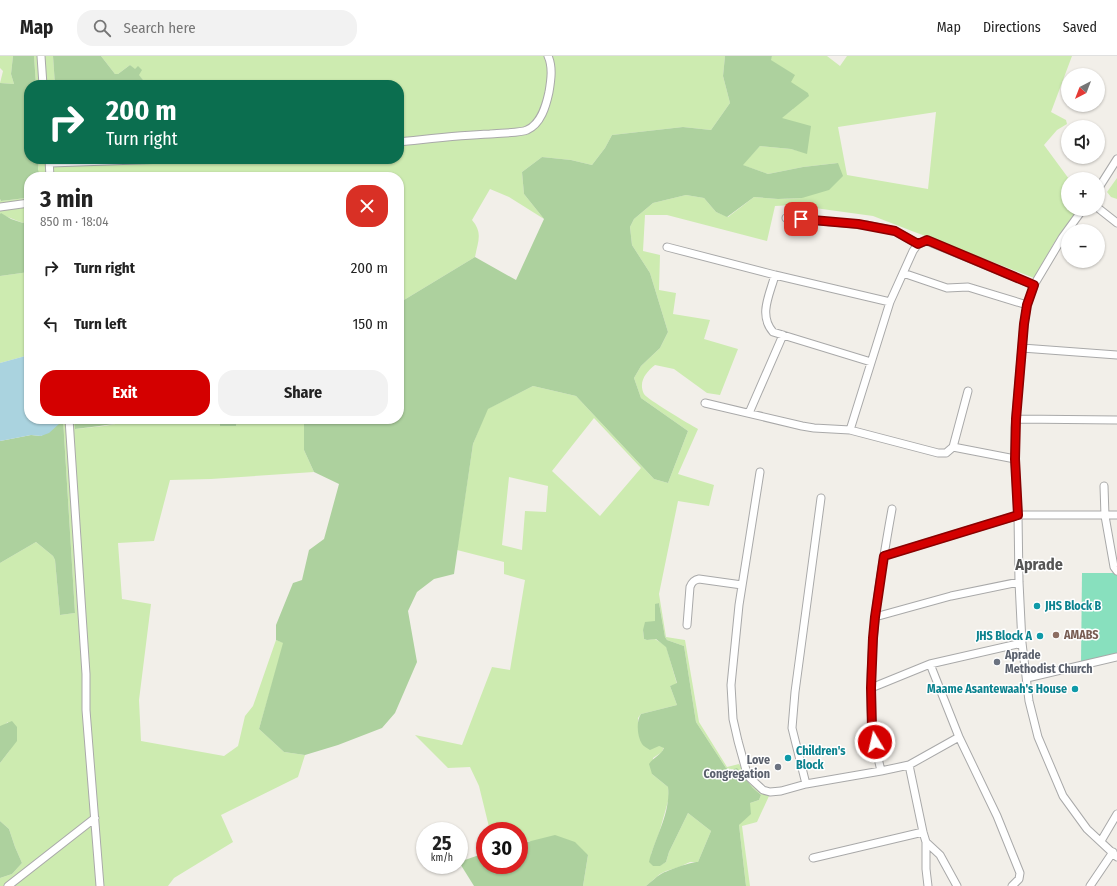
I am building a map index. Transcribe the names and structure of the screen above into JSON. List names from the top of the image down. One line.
{"districts":["Aprade"],"places":["JHS Block B","AMABS","JHS Block A","Aprade Methodist Church","Maame Asantewaah's House","Children's Block","Love Congregation"],"north":"bottom left","page":{"header":"Map","search":"Search here","nav":["Map","Directions","Saved"],"map_buttons":["+","−"],"turn":["200 m","Turn right"],"heading":["3 min","850 m · 18:04"],"list":[{"name":"Turn right","value":"200 m"},{"name":"Turn left","value":"150 m"}],"buttons":["Exit","Share"],"speed":"25 km/h","limit":"30"}}
